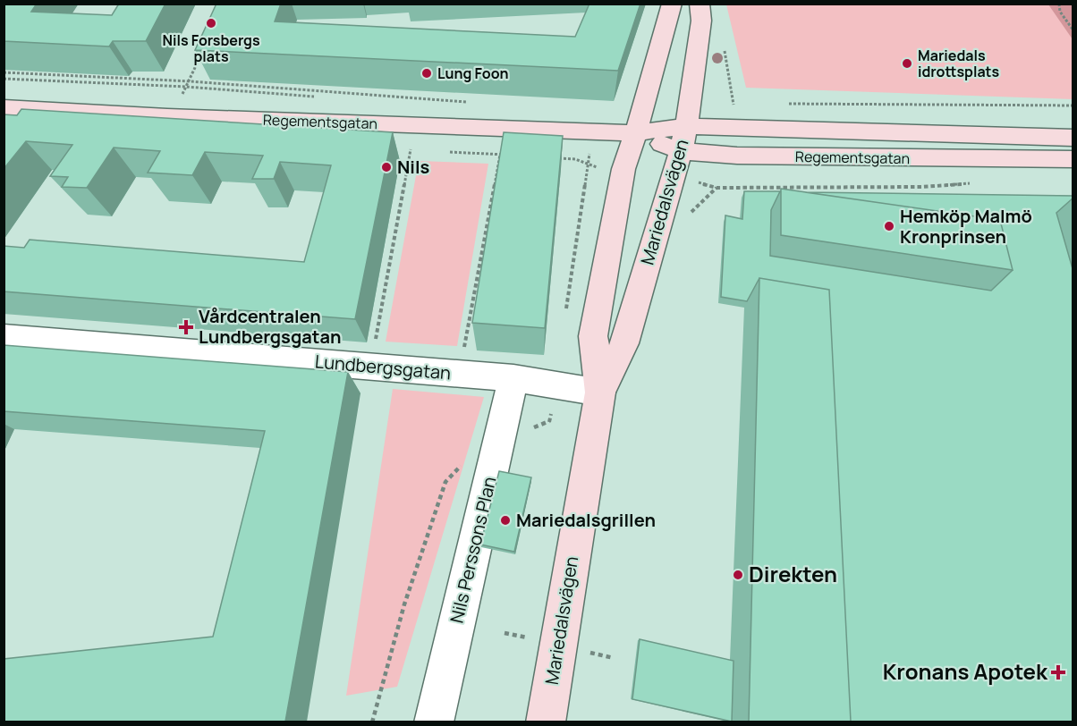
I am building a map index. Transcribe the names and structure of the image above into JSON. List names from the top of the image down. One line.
{"streets":{"main road":["Regementsgatan","Mariedalsvägen"],"street":["Lundbergsgatan","Nils Perssons Plan"]},"crossings":[["Regementsgatan","Mariedalsvägen"],["Mariedalsvägen","Lundbergsgatan"],["Lundbergsgatan","Nils Perssons Plan"]],"places":{"other":["Nils Forsbergs plats","Mariedals idrottsplats","Lung Foon","Nils","Hemköp Malmö Kronprinsen","Mariedalsgrillen","Direkten"],"health":["Vårdcentralen Lundbergsgatan","Kronans Apotek"]}}
